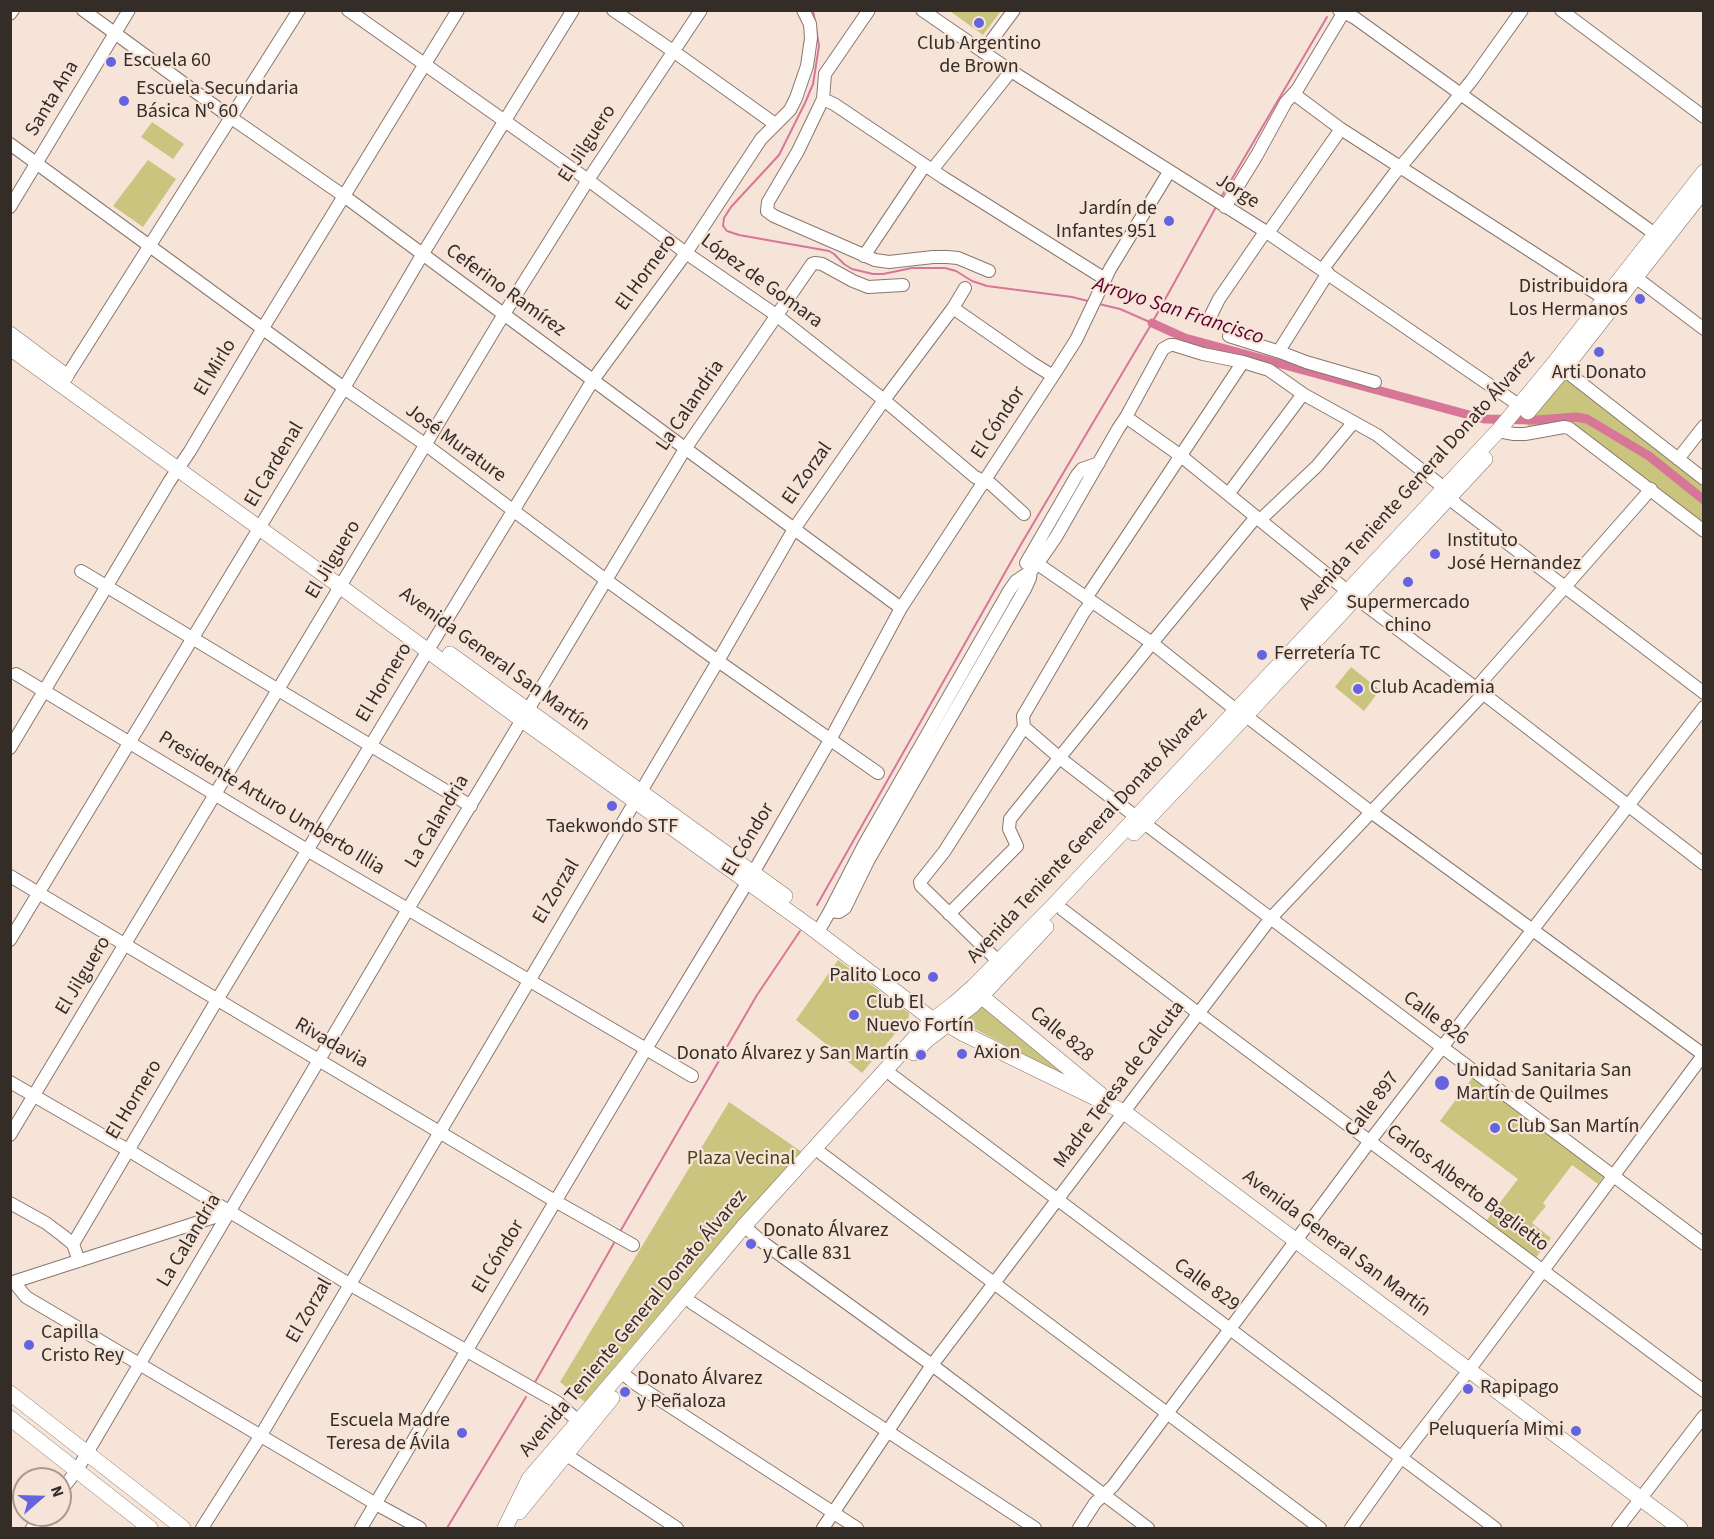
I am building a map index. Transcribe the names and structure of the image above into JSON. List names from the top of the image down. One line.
{"streets":{"main road":["Avenida Teniente General Donato Álvarez","Avenida General San Martín","Calle 828"],"street":["Santa Ana","El Jilguero","Jorge","El Hornero","López de Gomara","Ceferino Ramírez","El Mirlo","La Calandria","El Cóndor","José Murature","El Cardenal","El Zorzal","Presidente Arturo Umberto Illia","Calle 826","Rivadavia","Madre Teresa de Calcuta","Calle 897","Carlos Alberto Baglietto","Calle 829"]},"crossings":[["Santa Ana","Ceferino Ramírez"],["Santa Ana","José Murature"],["El Jilguero","López de Gomara"],["El Jilguero","Ceferino Ramírez"],["El Jilguero","José Murature"],["El Jilguero","Avenida General San Martín"],["El Jilguero","Presidente Arturo Umberto Illia"],["El Jilguero","Rivadavia"],["Jorge","El Cóndor"],["Jorge","Avenida Teniente General Donato Álvarez"],["El Hornero","López de Gomara"],["El Hornero","Ceferino Ramírez"],["El Hornero","José Murature"],["El Hornero","Avenida General San Martín"],["El Hornero","Presidente Arturo Umberto Illia"],["El Hornero","Rivadavia"],["López de Gomara","El Mirlo"],["López de Gomara","La Calandria"],["López de Gomara","El Cóndor"],["López de Gomara","El Cardenal"],["López de Gomara","El Zorzal"],["Ceferino Ramírez","El Mirlo"],["Ceferino Ramírez","La Calandria"],["Ceferino Ramírez","El Cóndor"],["Ceferino Ramírez","El Cardenal"],["Ceferino Ramírez","El Zorzal"],["El Mirlo","José Murature"],["El Mirlo","Avenida General San Martín"],["El Mirlo","Presidente Arturo Umberto Illia"],["La Calandria","José Murature"],["La Calandria","Avenida General San Martín"],["La Calandria","Presidente Arturo Umberto Illia"],["La Calandria","Rivadavia"],["El Cóndor","José Murature"],["El Cóndor","Avenida General San Martín"],["El Cóndor","Presidente Arturo Umberto Illia"],["El Cóndor","Rivadavia"],["José Murature","El Cardenal"],["José Murature","El Zorzal"],["El Cardenal","Avenida General San Martín"],["El Cardenal","Presidente Arturo Umberto Illia"],["El Cardenal","Rivadavia"],["El Zorzal","Avenida General San Martín"],["El Zorzal","Presidente Arturo Umberto Illia"],["El Zorzal","Rivadavia"],["Avenida Teniente General Donato Álvarez","Avenida General San Martín"],["Avenida Teniente General Donato Álvarez","Calle 826"],["Avenida Teniente General Donato Álvarez","Calle 828"],["Avenida Teniente General Donato Álvarez","Carlos Alberto Baglietto"],["Avenida Teniente General Donato Álvarez","Calle 829"],["Avenida General San Martín","Calle 828"],["Avenida General San Martín","Madre Teresa de Calcuta"],["Avenida General San Martín","Calle 897"],["Calle 826","Madre Teresa de Calcuta"],["Calle 826","Calle 897"],["Calle 828","Madre Teresa de Calcuta"],["Madre Teresa de Calcuta","Carlos Alberto Baglietto"],["Madre Teresa de Calcuta","Calle 829"],["Calle 897","Carlos Alberto Baglietto"],["Calle 897","Calle 829"]],"water":["Arroyo San Francisco"],"parks":["Plaza Vecinal"],"places":["Club Argentino de Brown","Escuela 60","Escuela Secundaria Básica Nº 60","Jardín de Infantes 951","Distribuidora Los Hermanos","Arti Donato","Instituto José Hernandez","Supermercado chino","Ferretería TC","Club Academia","Taekwondo STF","Palito Loco","Club El Nuevo Fortín","Axion","Donato Álvarez y San Martín","Unidad Sanitaria San Martín de Quilmes","Club San Martín","Donato Álvarez y Calle 831","Capilla Cristo Rey","Rapipago","Donato Álvarez y Peñaloza","Peluquería Mimi","Escuela Madre Teresa de Ávila"],"north":"right"}
